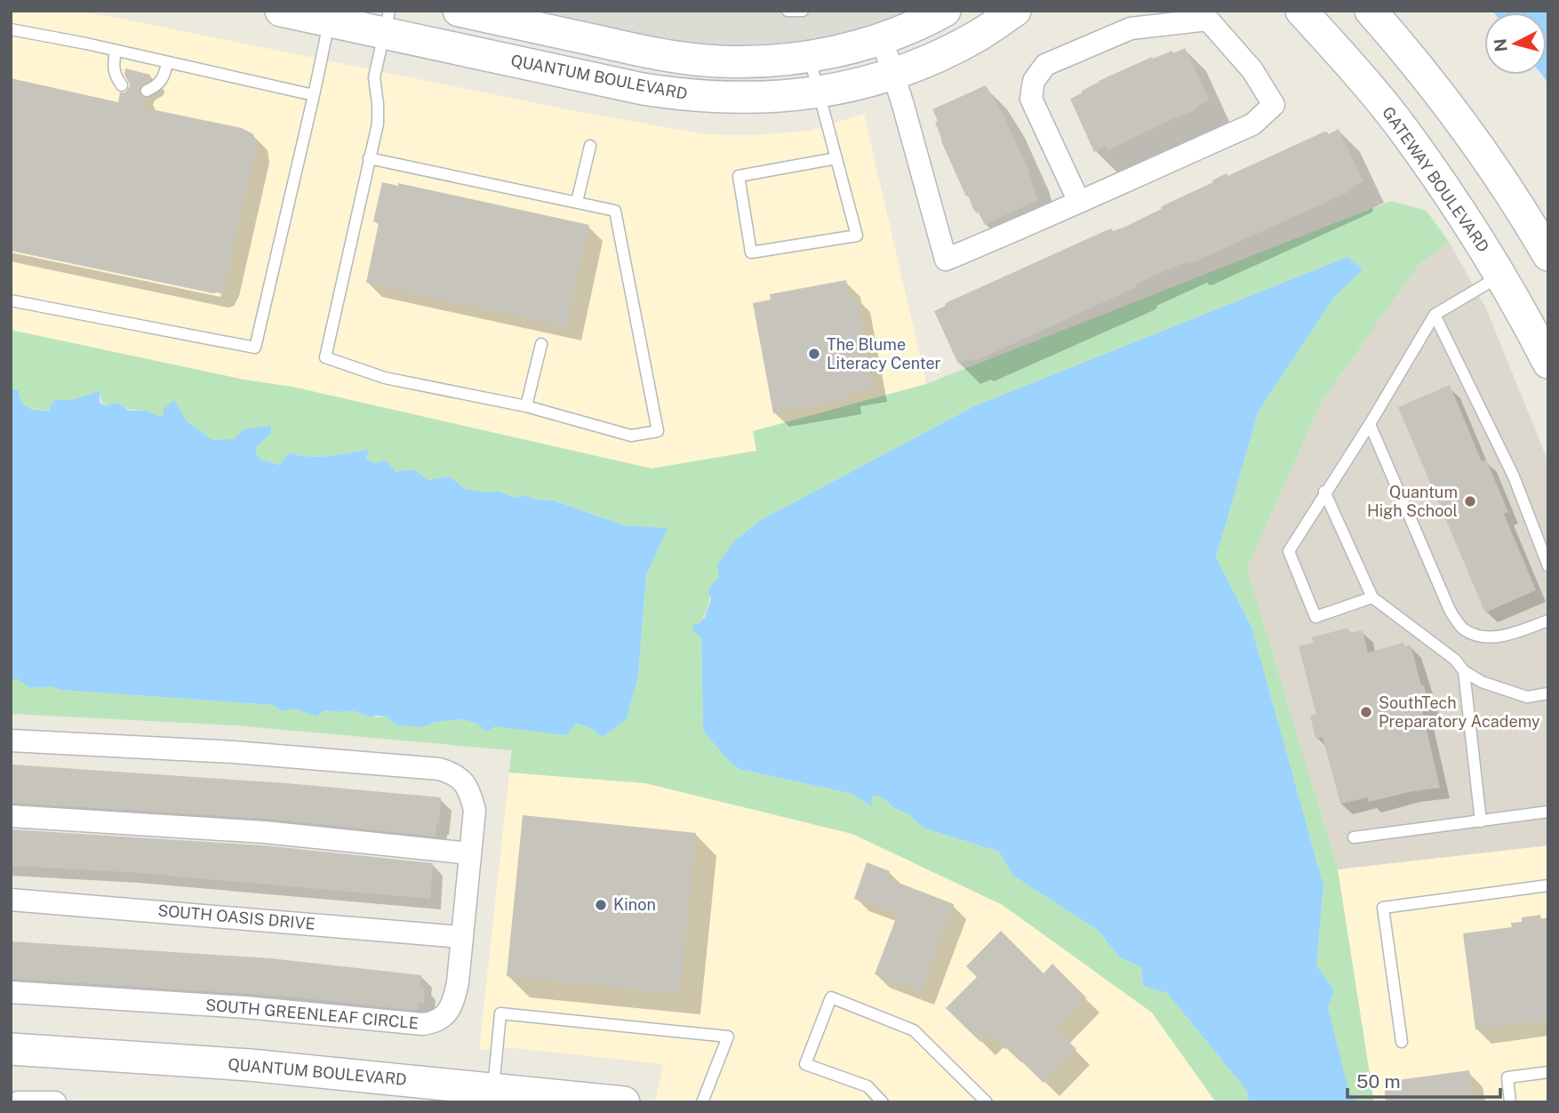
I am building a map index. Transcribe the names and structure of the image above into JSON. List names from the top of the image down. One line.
{"streets":{"street":["QUANTUM BOULEVARD","GATEWAY BOULEVARD","SOUTH OASIS DRIVE","SOUTH GREENLEAF CIRCLE"]},"crossings":[["SOUTH OASIS DRIVE","SOUTH GREENLEAF CIRCLE"]],"places":["The Blume Literacy Center","Quantum High School","SouthTech Preparatory Academy","Kinon"],"scale_bar":"50 m","north":"left"}
